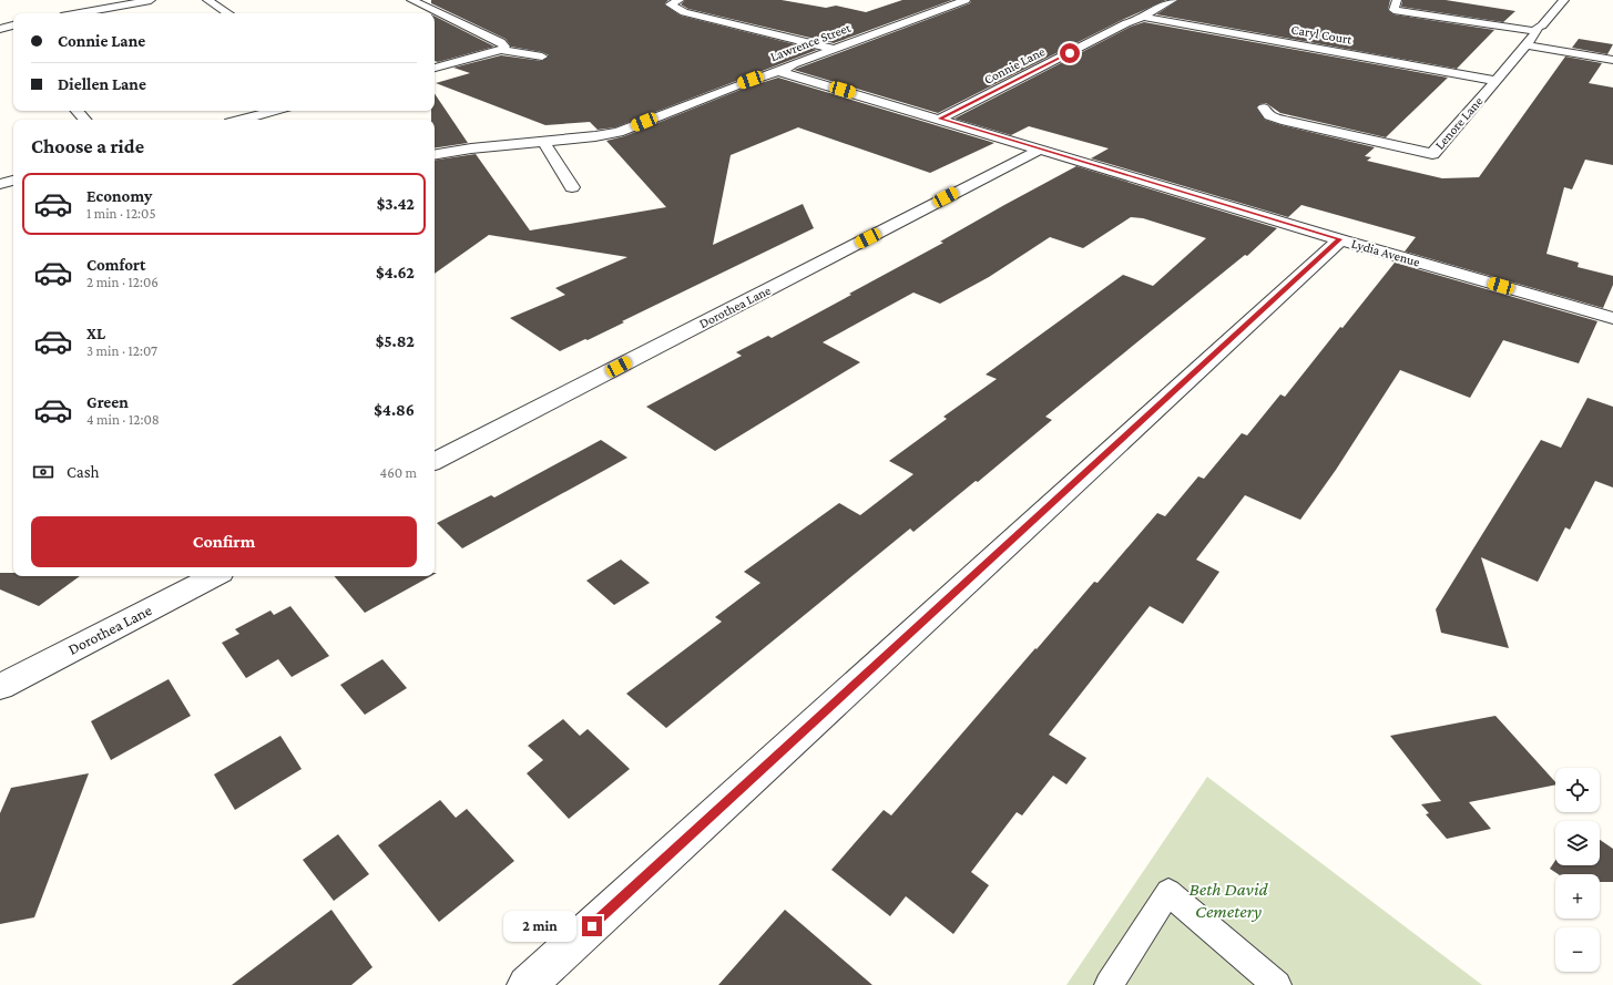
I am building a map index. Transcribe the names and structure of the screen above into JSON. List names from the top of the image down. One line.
{"streets":{"street":["Caryl Court","Lawrence Street","Connie Lane","Lenore Lane","Lydia Avenue","Dorothea Lane"]},"crossings":[["Caryl Court","Connie Lane"],["Caryl Court","Lenore Lane"],["Lawrence Street","Lydia Avenue"],["Connie Lane","Lydia Avenue"],["Lydia Avenue","Dorothea Lane"]],"parks":["Beth David Cemetery"],"page":{"banner":["Connie Lane","Diellen Lane"],"heading":"Choose a ride","list":[{"name":"Economy","note":"1 min · 12:05","value":"$3.42"},{"name":"Comfort","note":"2 min · 12:06","value":"$4.62"},{"name":"XL","note":"3 min · 12:07","value":"$5.82"},{"name":"Green","note":"4 min · 12:08","value":"$4.86"}],"pay":["Cash","460 m"],"buttons":"Confirm","map_buttons":["+","−"],"bubble":"2 min"}}
